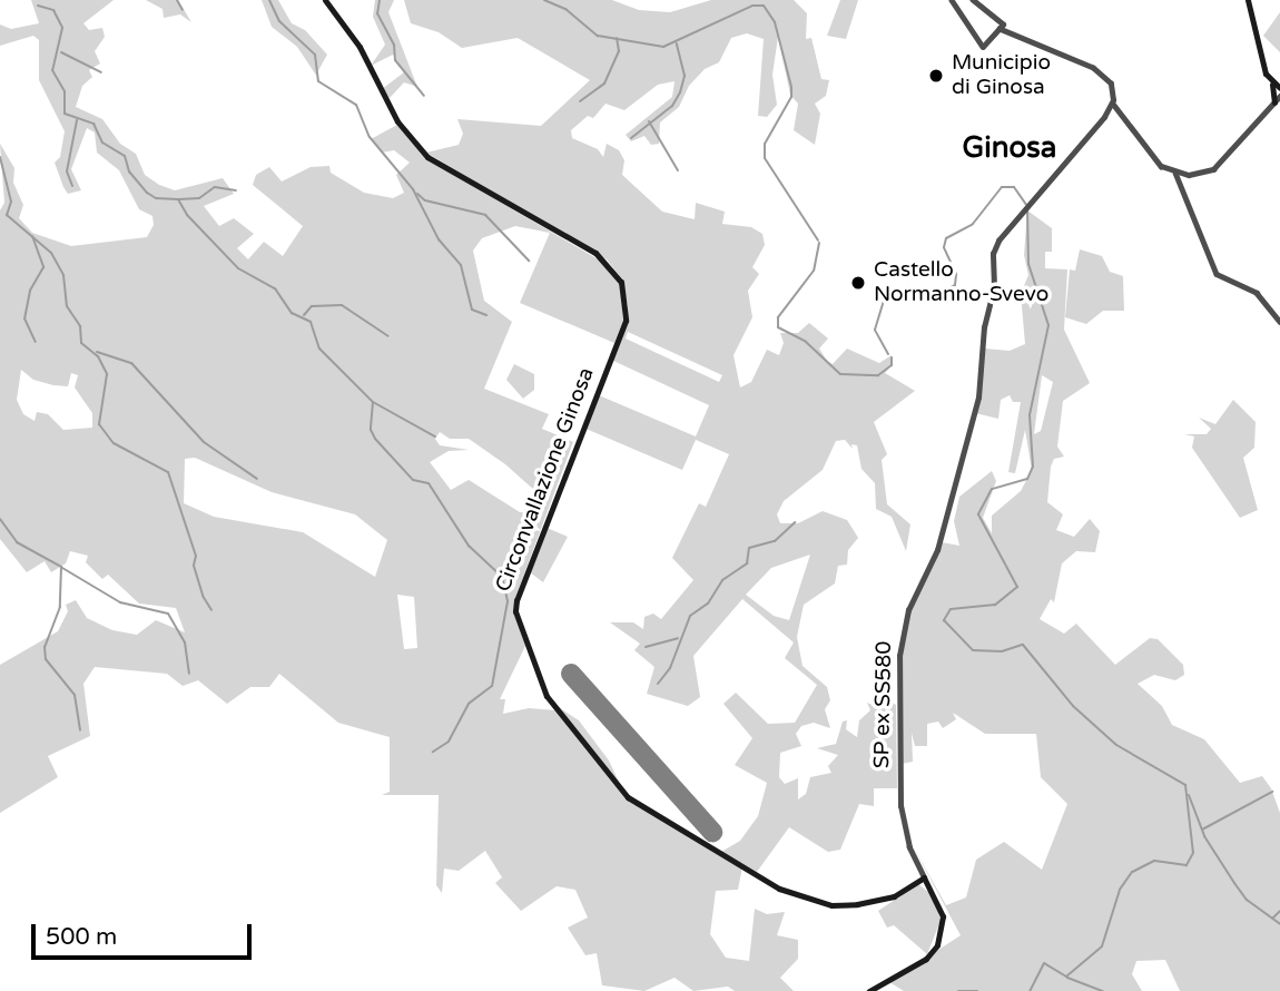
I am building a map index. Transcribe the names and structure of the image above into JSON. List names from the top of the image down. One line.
{"streets":{"main road":["Circonvallazione Ginosa","SP ex SS580"]},"crossings":[["Circonvallazione Ginosa","SP ex SS580"]],"districts":["Ginosa"],"places":["Municipio di Ginosa","Castello Normanno-Svevo"],"scale_bar":"500 m"}
